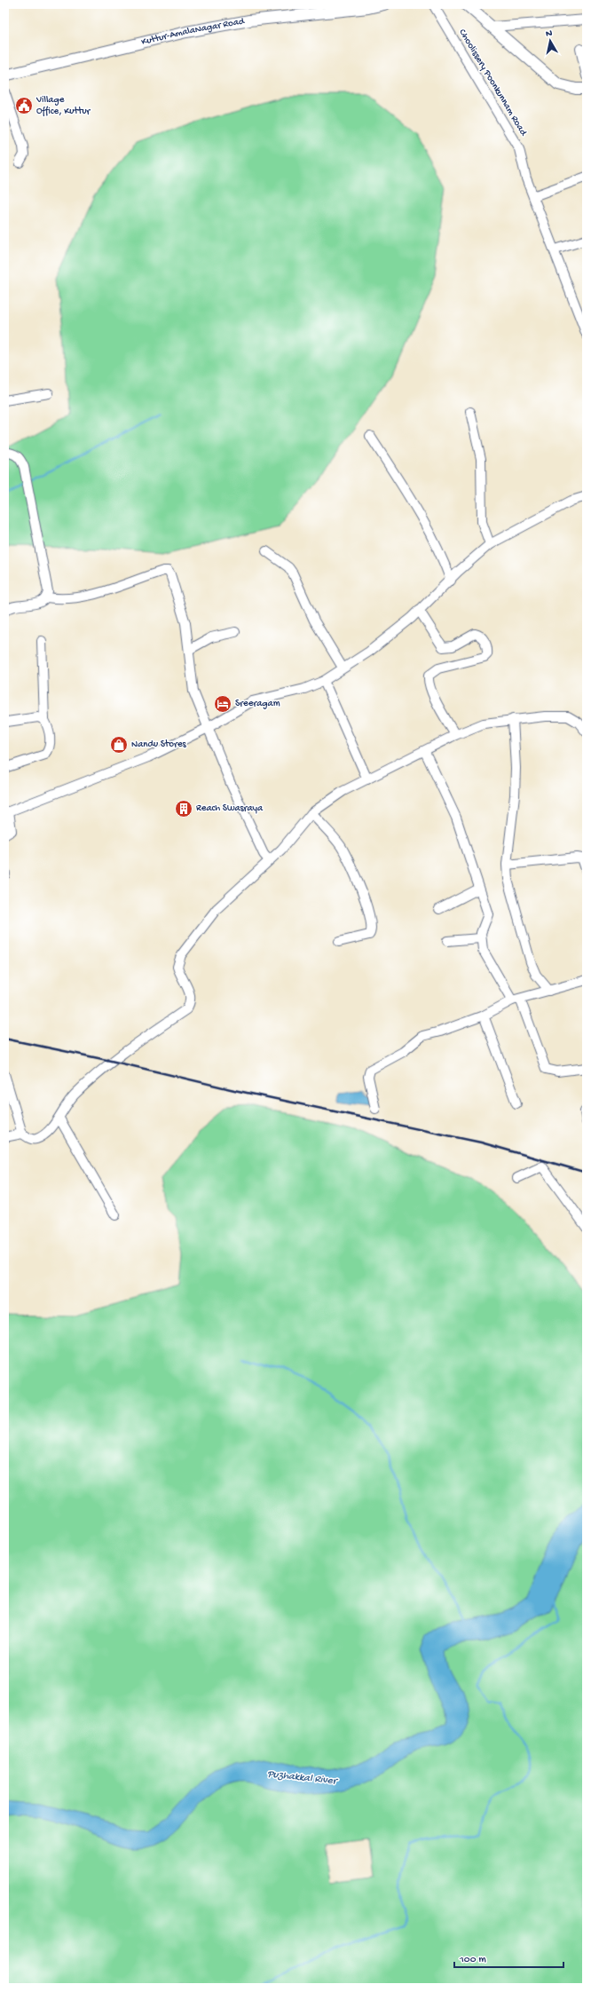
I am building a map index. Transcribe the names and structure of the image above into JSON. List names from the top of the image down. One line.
{"streets":{"main road":["Kuttur-AmalaNagar Road"],"street":["Choolissery Poonkunnam Road"]},"water":["Puzhakkal River"],"places":{"public building":["Village Office, Kuttur"],"hotel":["Sreeragam"],"shop":["Nandu Stores"],"building":["Reach Swasraya"]},"scale_bar":"100 m","north":"top"}
